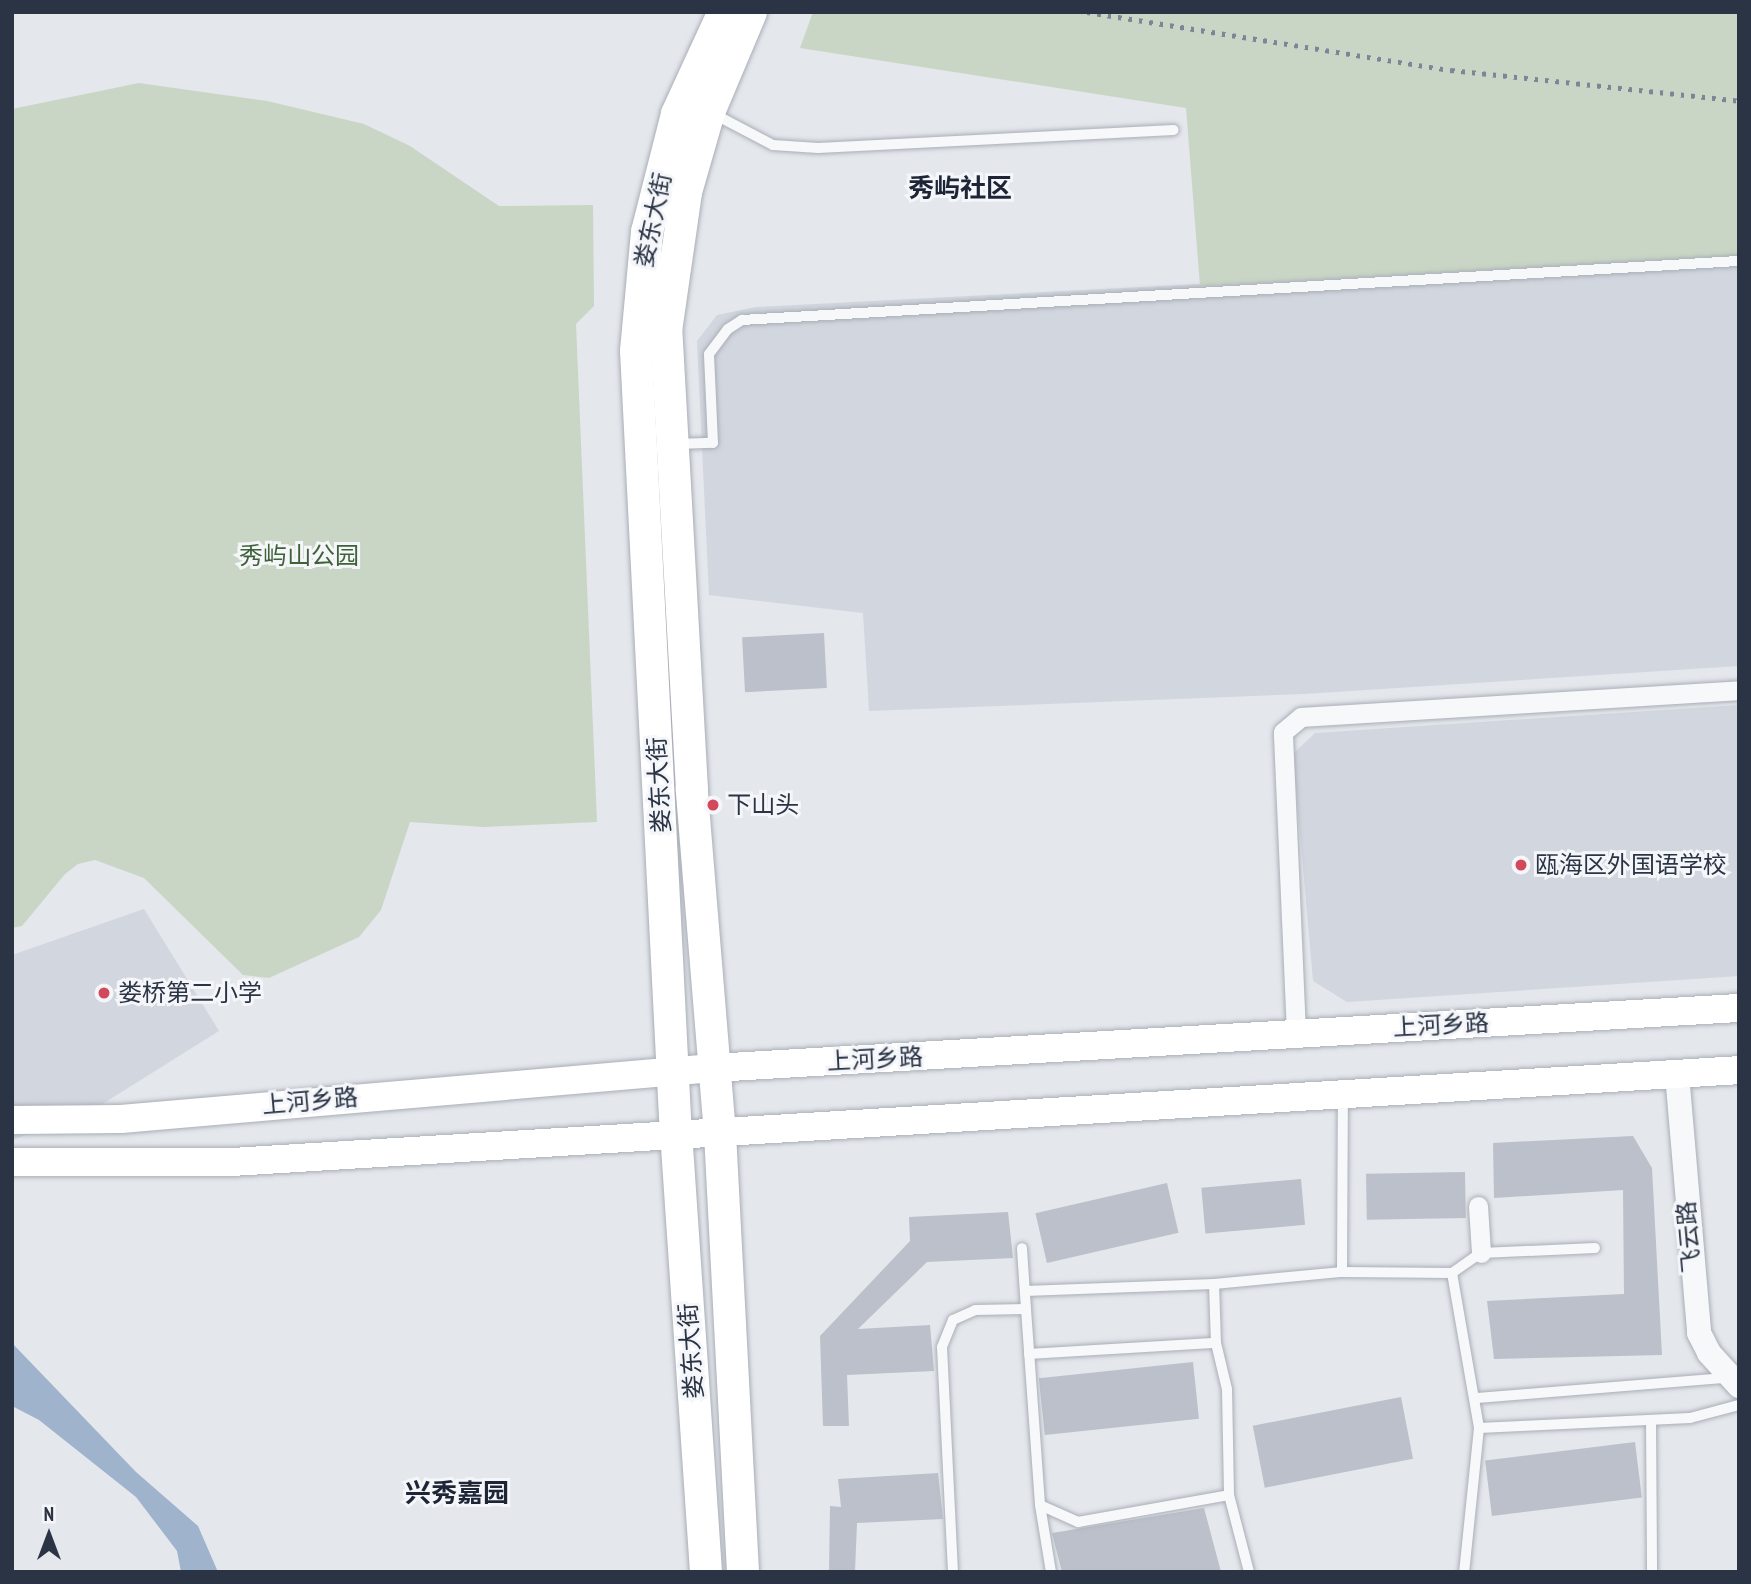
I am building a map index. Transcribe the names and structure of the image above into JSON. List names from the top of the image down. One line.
{"streets":{"main road":["娄东大街","上河乡路"],"street":["飞云路"]},"crossings":[["娄东大街","上河乡路"]],"districts":["秀屿社区","兴秀嘉园"],"parks":["秀屿山公园"],"places":["下山头","瓯海区外国语学校","娄桥第二小学"],"north":"top"}
